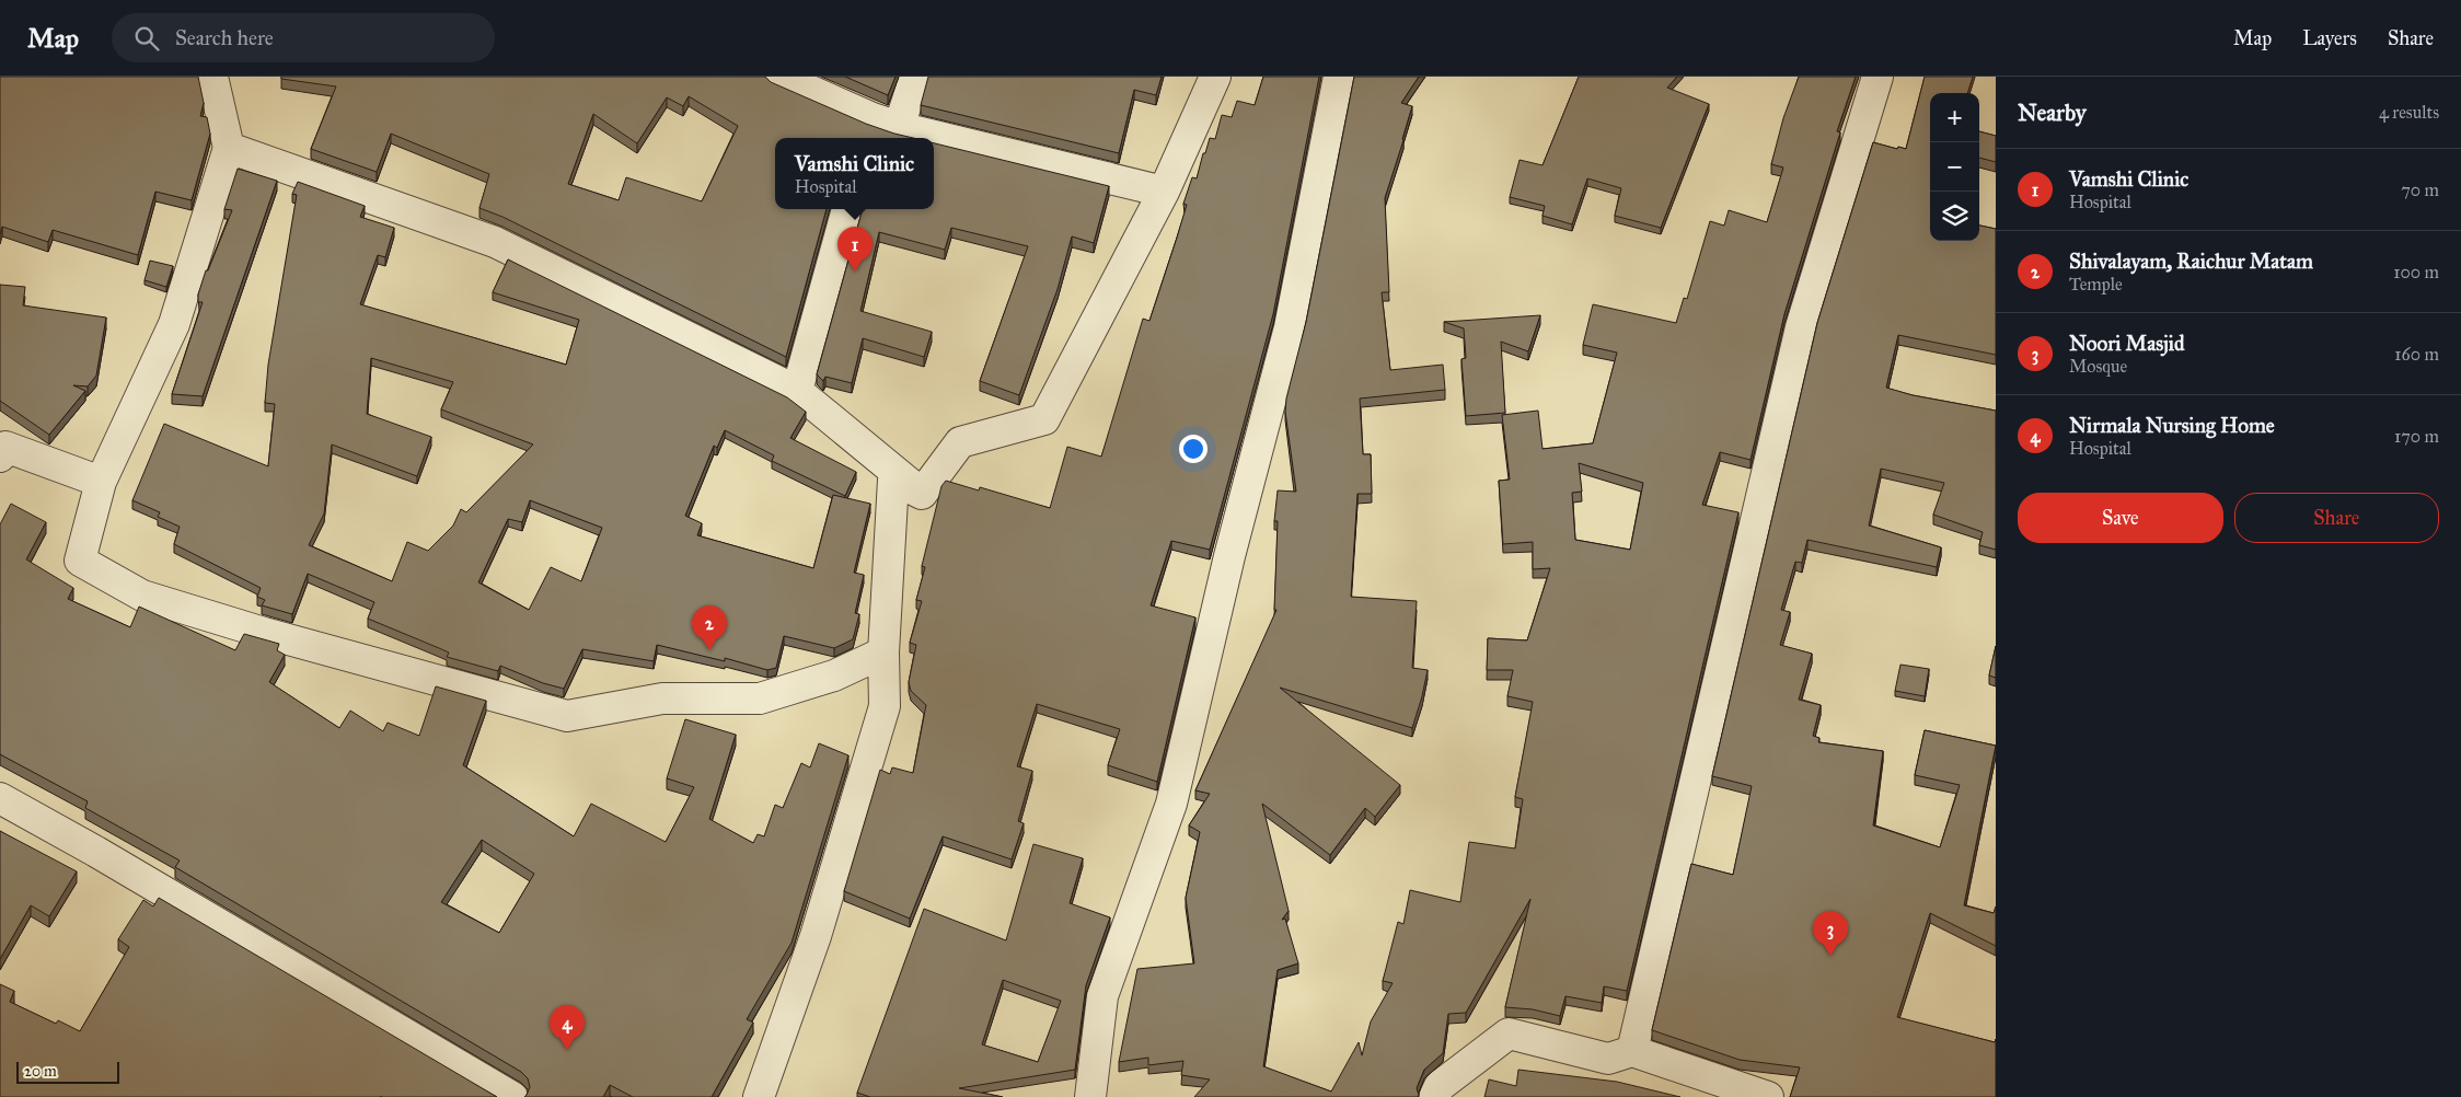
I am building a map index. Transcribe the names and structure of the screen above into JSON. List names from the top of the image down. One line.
{"scale_bar":"20 m","page":{"header":"Map","search":"Search here","nav":["Map","Layers","Share"],"heading":["Nearby","4 results"],"map_buttons":["+","−"],"popup":["Vamshi Clinic","Hospital"],"list":[{"mark":"1","name":"Vamshi Clinic","note":"Hospital","value":"70 m"},{"mark":"2","name":"Shivalayam, Raichur Matam","note":"Temple","value":"100 m"},{"mark":"3","name":"Noori Masjid","note":"Mosque","value":"160 m"},{"mark":"4","name":"Nirmala Nursing Home","note":"Hospital","value":"170 m"}],"pins":["1","2","3","4"],"buttons":["Save","Share"],"scale":"20 m"}}
